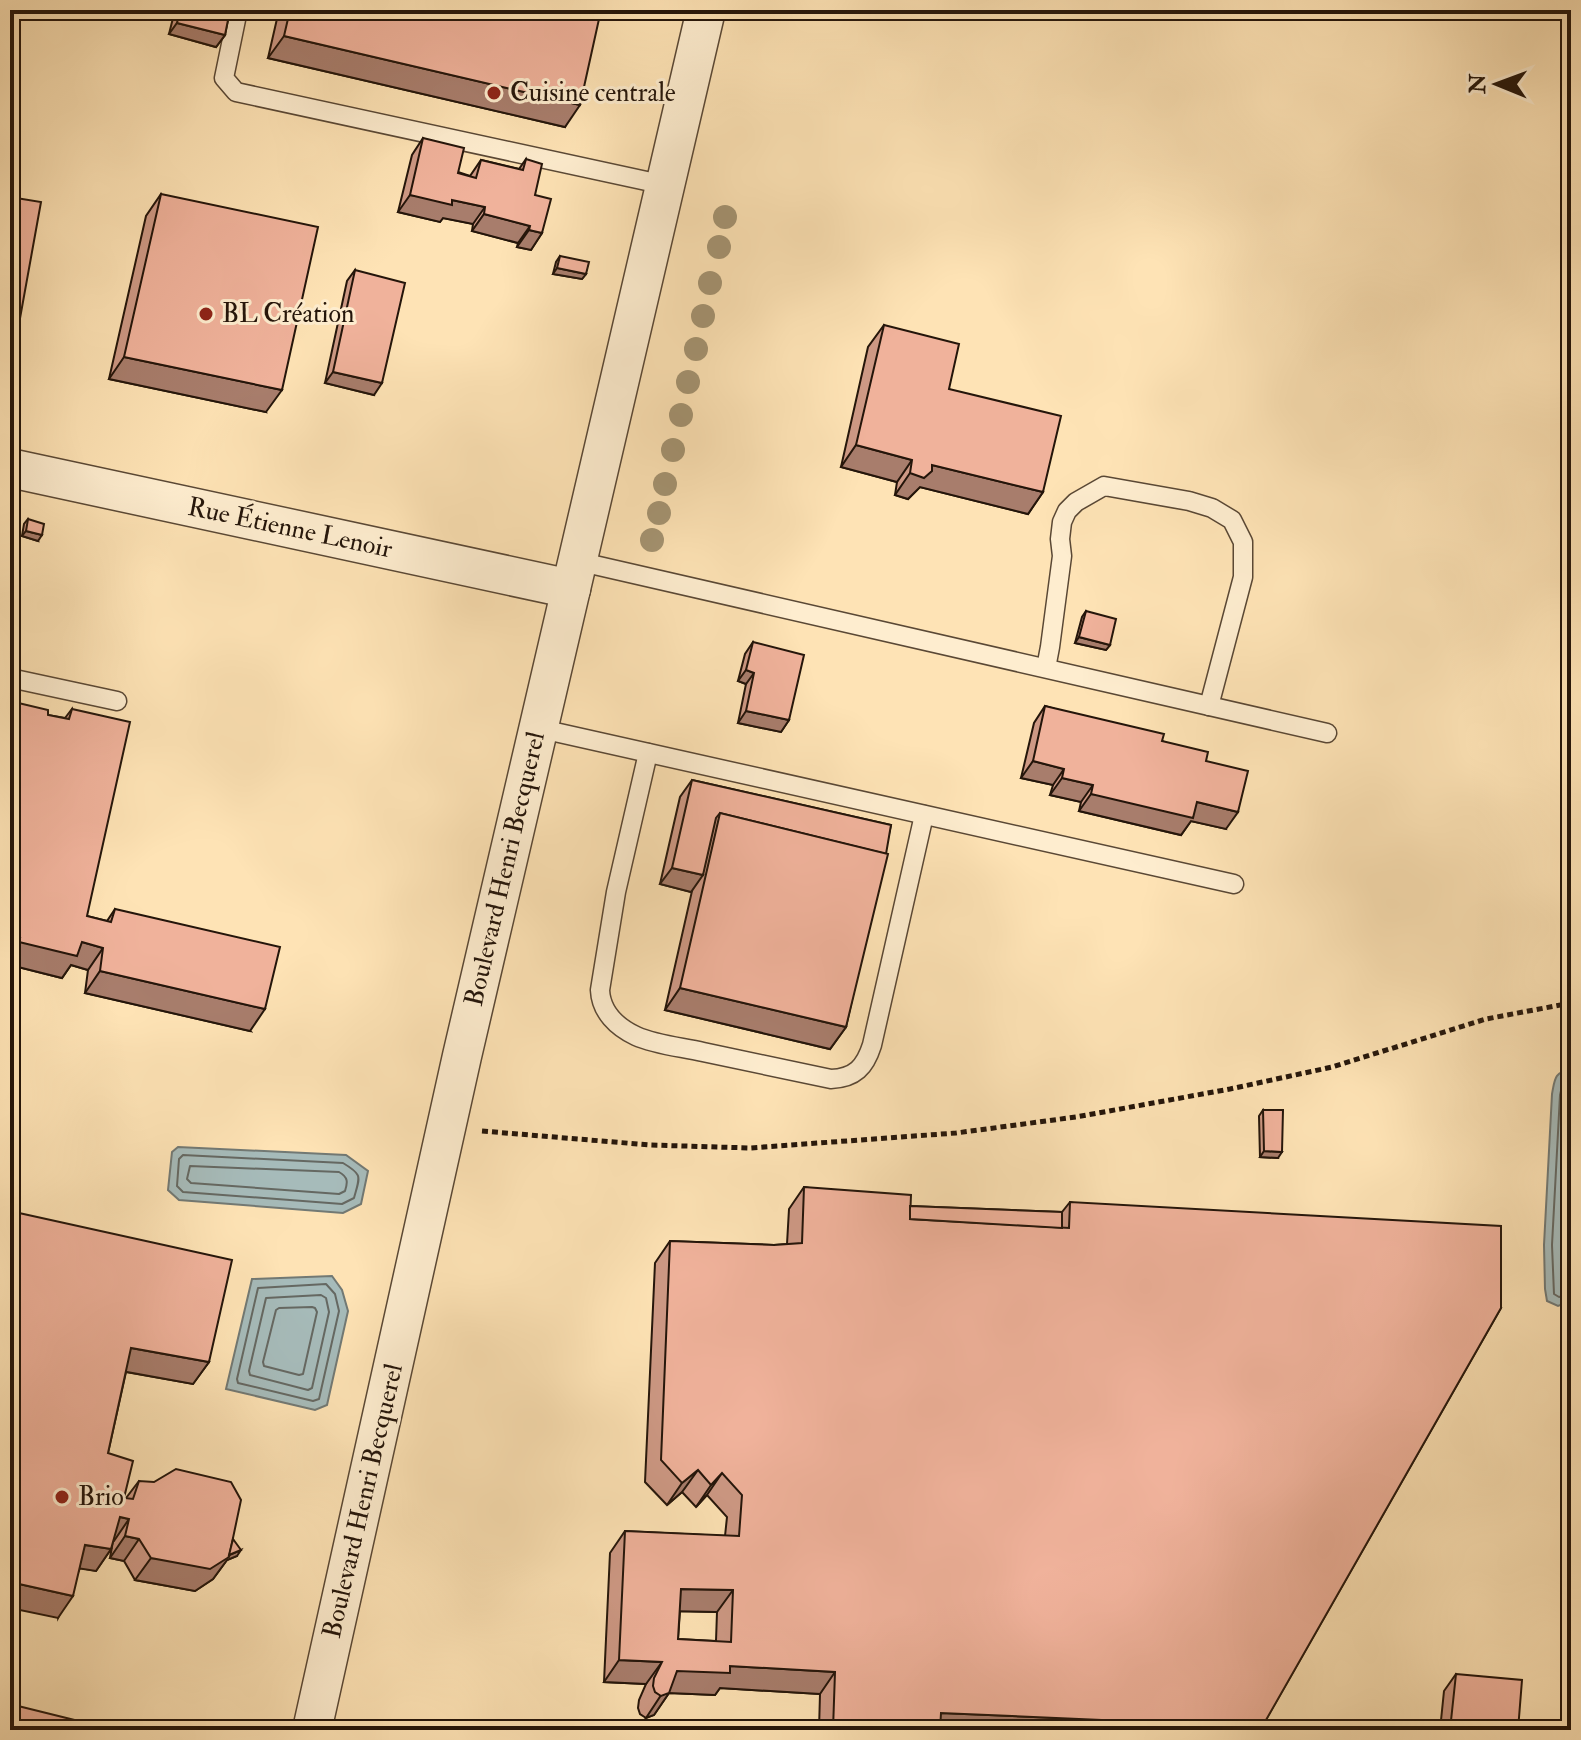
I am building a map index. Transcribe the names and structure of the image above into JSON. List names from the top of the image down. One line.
{"streets":{"street":["Rue Étienne Lenoir","Boulevard Henri Becquerel"]},"crossings":[["Rue Étienne Lenoir","Boulevard Henri Becquerel"]],"places":["Cuisine centrale","BL Création","Brio"],"north":"left"}
